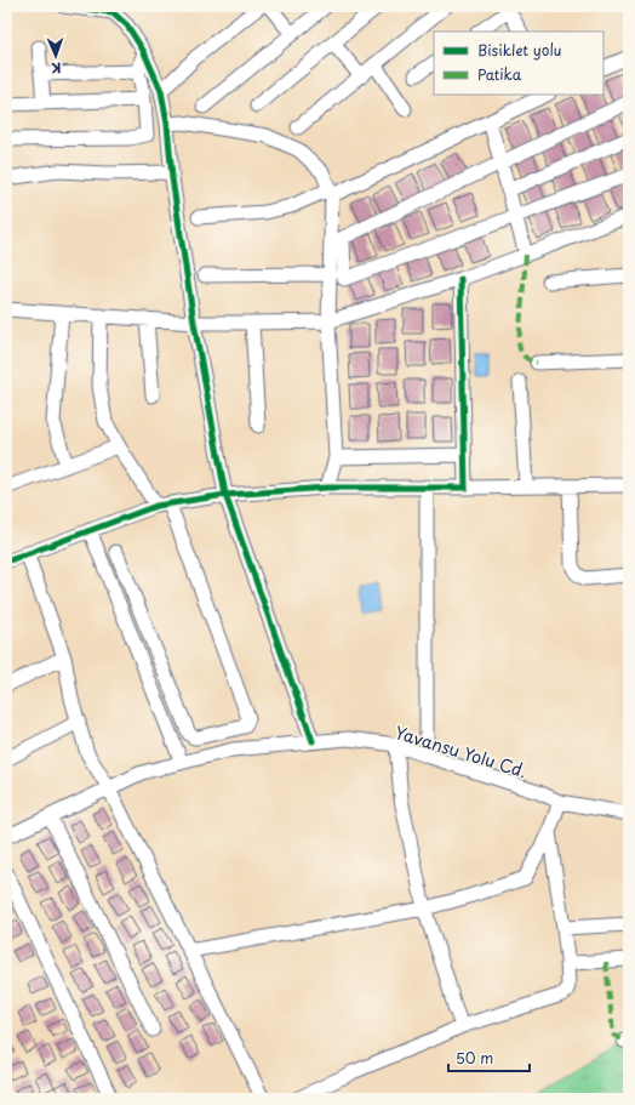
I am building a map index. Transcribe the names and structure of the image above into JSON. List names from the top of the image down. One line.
{"streets":{"street":["Yavansu Yolu Cd."]},"legend":["Bisiklet yolu","Patika"],"scale_bar":"50 m","north":"bottom"}
